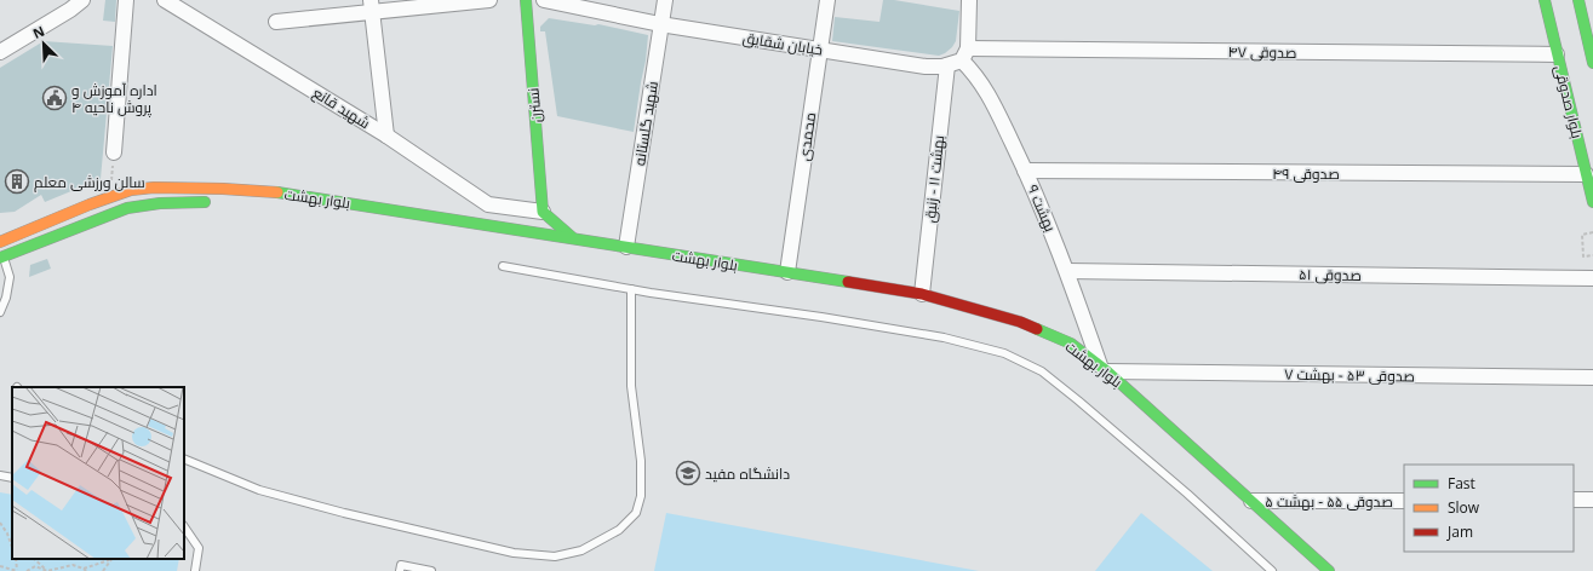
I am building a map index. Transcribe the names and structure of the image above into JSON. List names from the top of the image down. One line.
{"streets":{"street":["خیابان شقایق","صدوقی ۴۷","بلوار صدوقی","نسترن","شهید قانع","شهید گلستانه","محمدی","صدوقی ۴۹","بهشت ۱۱ - زنبق","بلوار بهشت","بهشت ۹","صدوقی ۵۱","صدوقی ۵۳ - بهشت ۷","صدوقی ۵۵ - بهشت ۵"]},"crossings":[["خیابان شقایق","صدوقی ۴۷"],["خیابان شقایق","شهید گلستانه"],["خیابان شقایق","محمدی"],["خیابان شقایق","بهشت ۱۱ - زنبق"],["خیابان شقایق","بهشت ۹"],["صدوقی ۴۷","بلوار صدوقی"],["صدوقی ۴۷","بهشت ۹"],["بلوار صدوقی","صدوقی ۴۹"],["شهید گلستانه","بلوار بهشت"],["محمدی","بلوار بهشت"],["صدوقی ۴۹","بهشت ۹"],["بهشت ۱۱ - زنبق","بلوار بهشت"],["بلوار بهشت","بهشت ۹"],["بلوار بهشت","صدوقی ۵۳ - بهشت ۷"],["بلوار بهشت","صدوقی ۵۵ - بهشت ۵"],["بهشت ۹","صدوقی ۵۱"],["بهشت ۹","صدوقی ۵۳ - بهشت ۷"]],"places":{"public building":["اداره آموزش و پروش ناحیه ۴"],"building":["سالن ورزشی معلم"],"school or university":["دانشگاه مفید"]},"legend":["Fast","Slow","Jam"],"north":"top left"}
